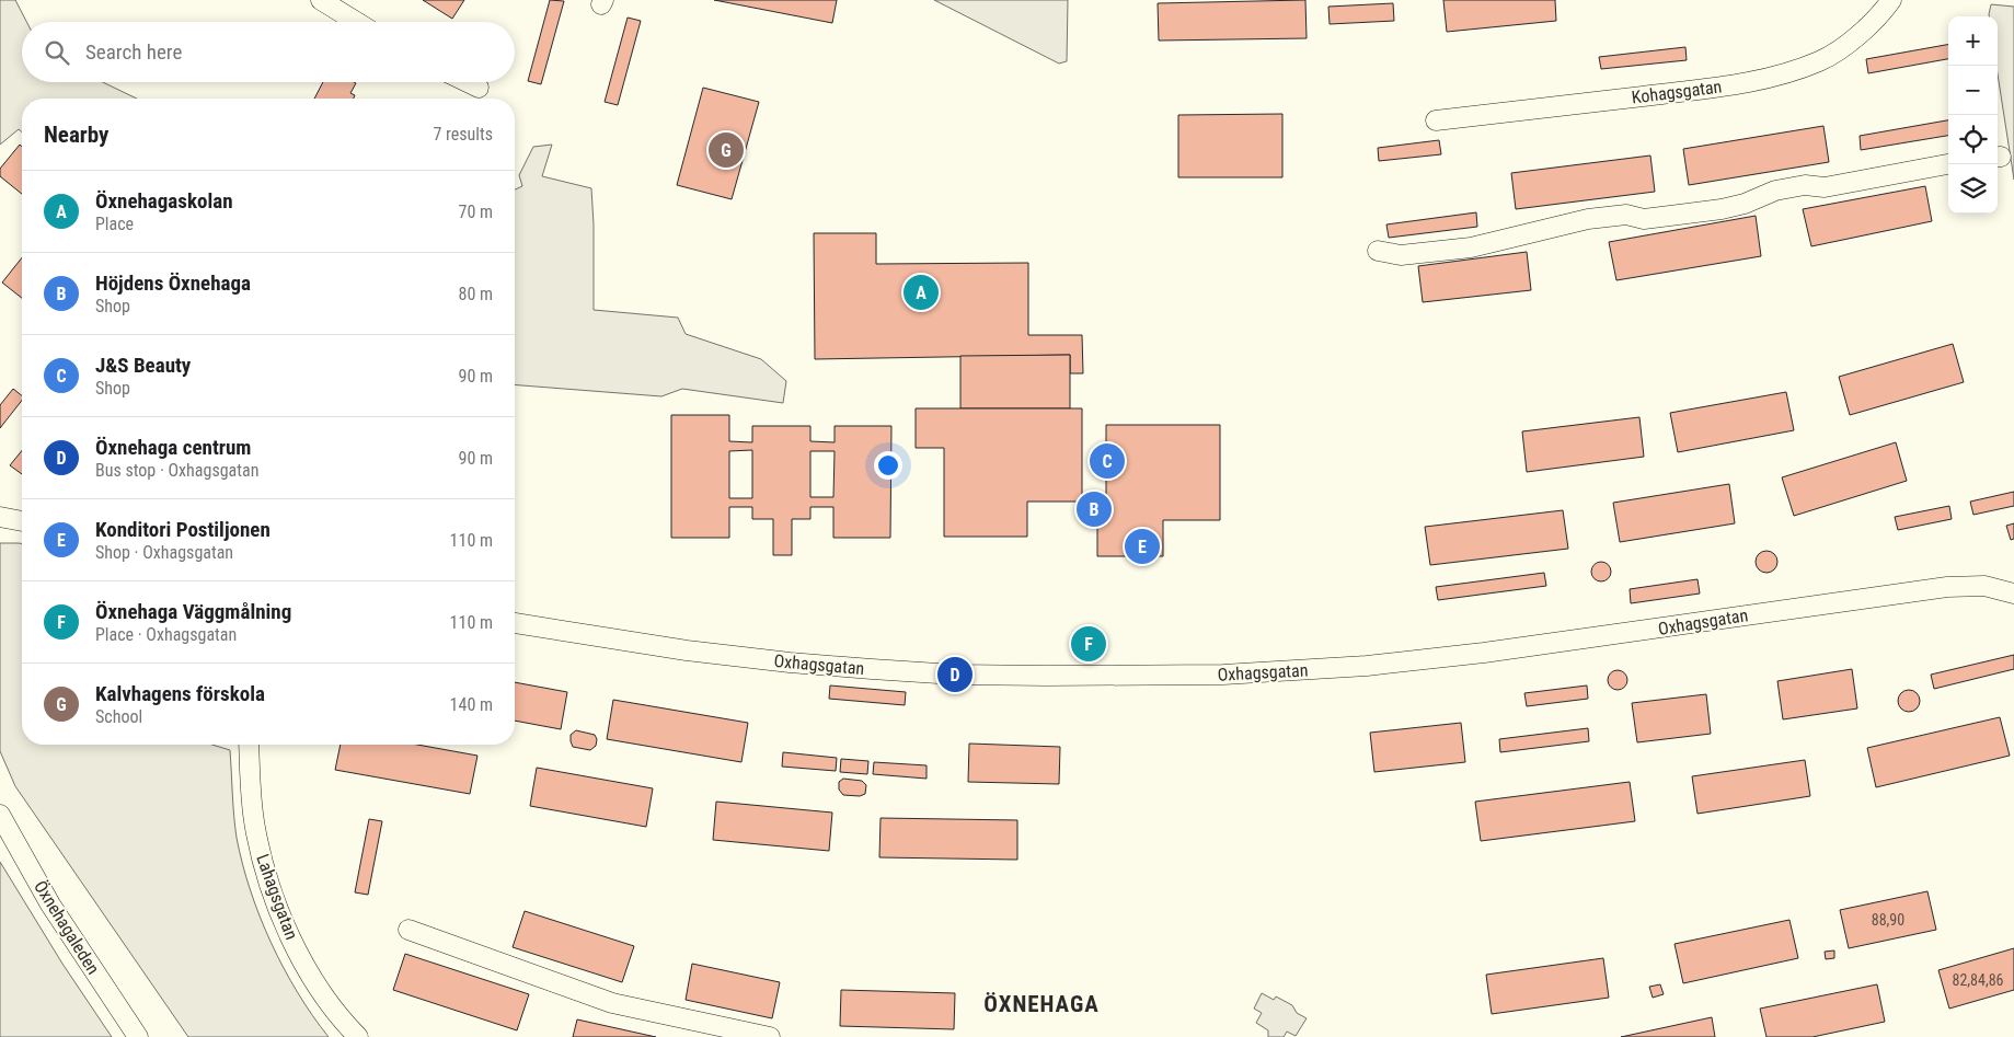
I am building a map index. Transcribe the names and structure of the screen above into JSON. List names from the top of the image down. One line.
{"streets":{"street":["Kohagsgatan","Oxhagsgatan","Lahagsgatan","Öxnehagaleden"]},"districts":["ÖXNEHAGA"],"house_numbers":["88,90","82,84,86"],"page":{"map_buttons":["+","−"],"search":"Search here","heading":["Nearby","7 results"],"pins":["G","A","C","B","E","F","D"],"list":[{"mark":"A","name":"Öxnehagaskolan","note":"Place","value":"70 m"},{"mark":"B","name":"Höjdens Öxnehaga","note":"Shop","value":"80 m"},{"mark":"C","name":"J&S Beauty","note":"Shop","value":"90 m"},{"mark":"D","name":"Öxnehaga centrum","note":"Bus stop · Oxhagsgatan","value":"90 m"},{"mark":"E","name":"Konditori Postiljonen","note":"Shop · Oxhagsgatan","value":"110 m"},{"mark":"F","name":"Öxnehaga Väggmålning","note":"Place · Oxhagsgatan","value":"110 m"},{"mark":"G","name":"Kalvhagens förskola","note":"School","value":"140 m"}]}}
